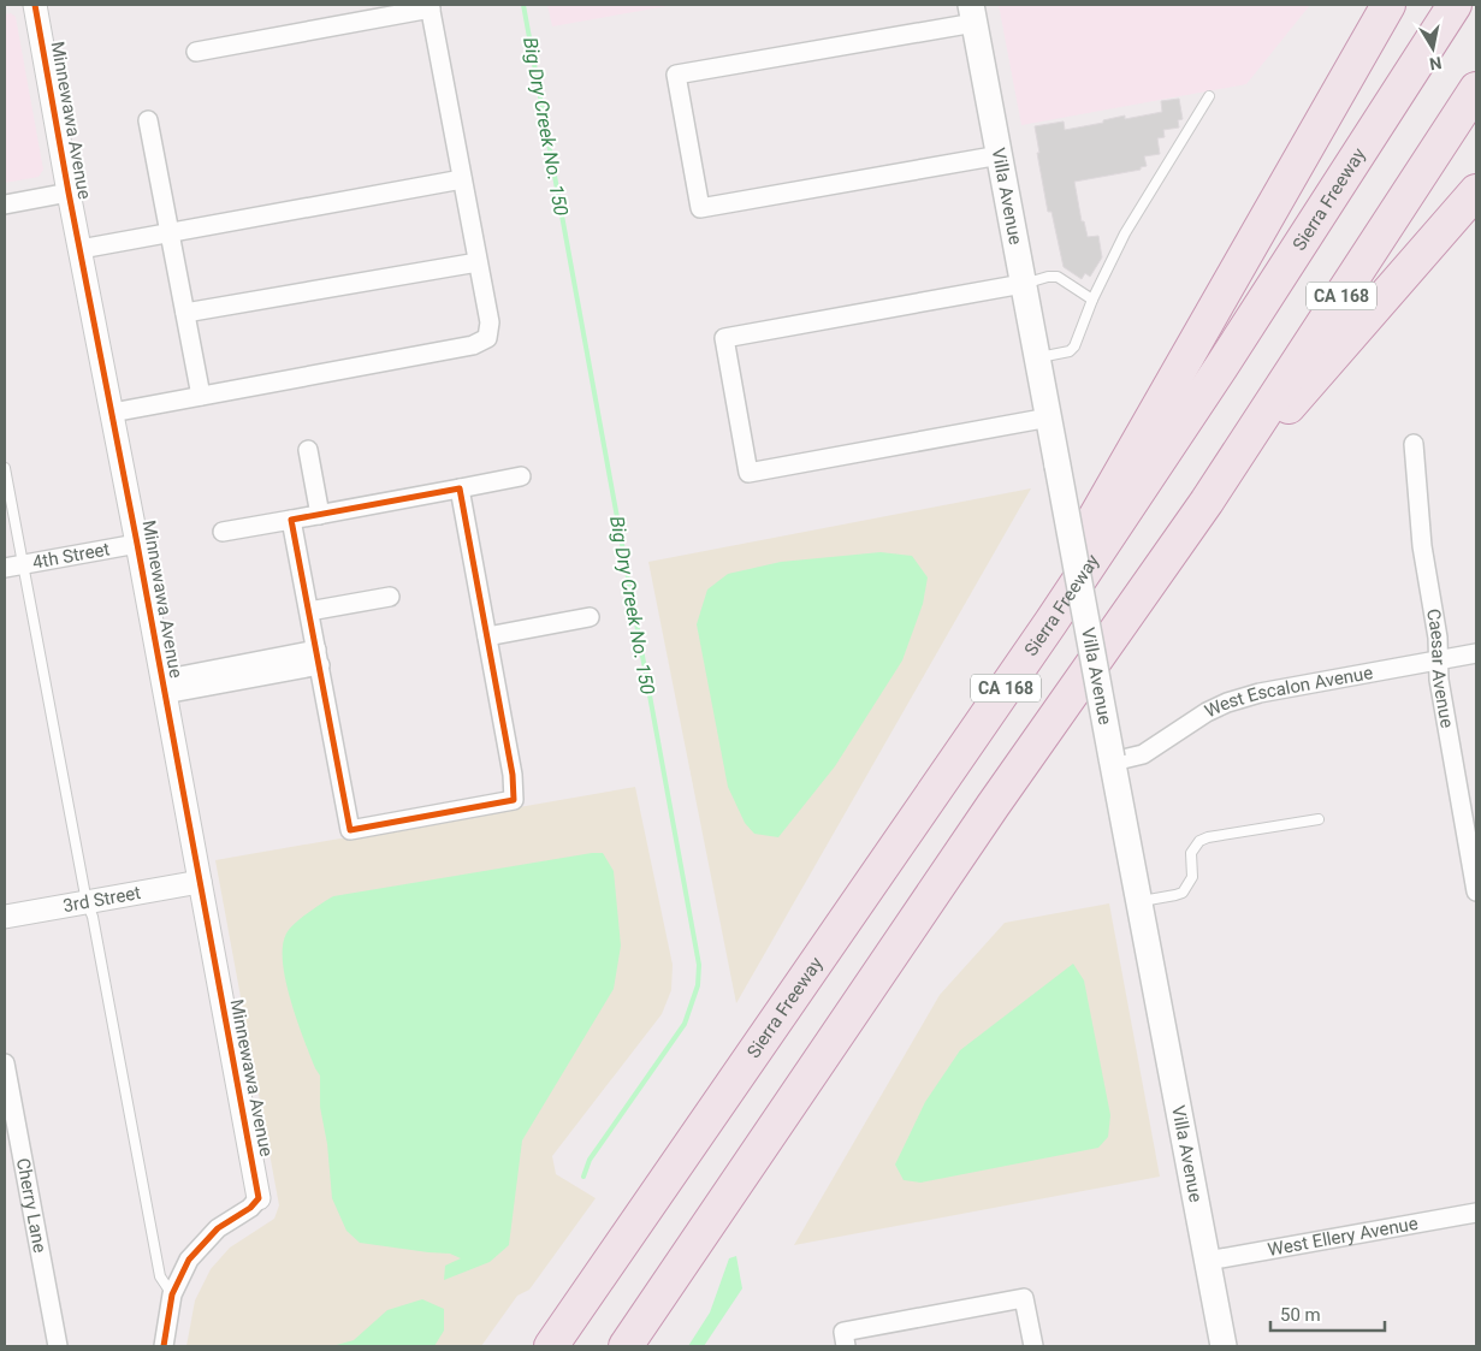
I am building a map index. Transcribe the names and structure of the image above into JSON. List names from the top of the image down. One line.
{"streets":{"highway":["Sierra Freeway","CA 168"],"main road":["Villa Avenue"],"street":["Minnewawa Avenue","4th Street","Caesar Avenue","West Escalon Avenue","3rd Street","Cherry Lane","West Ellery Avenue"]},"crossings":[["Minnewawa Avenue","4th Street"],["Minnewawa Avenue","3rd Street"],["Villa Avenue","West Escalon Avenue"],["Villa Avenue","West Ellery Avenue"],["Caesar Avenue","West Escalon Avenue"]],"water":["Big Dry Creek No. 150"],"scale_bar":"50 m","north":"bottom"}
